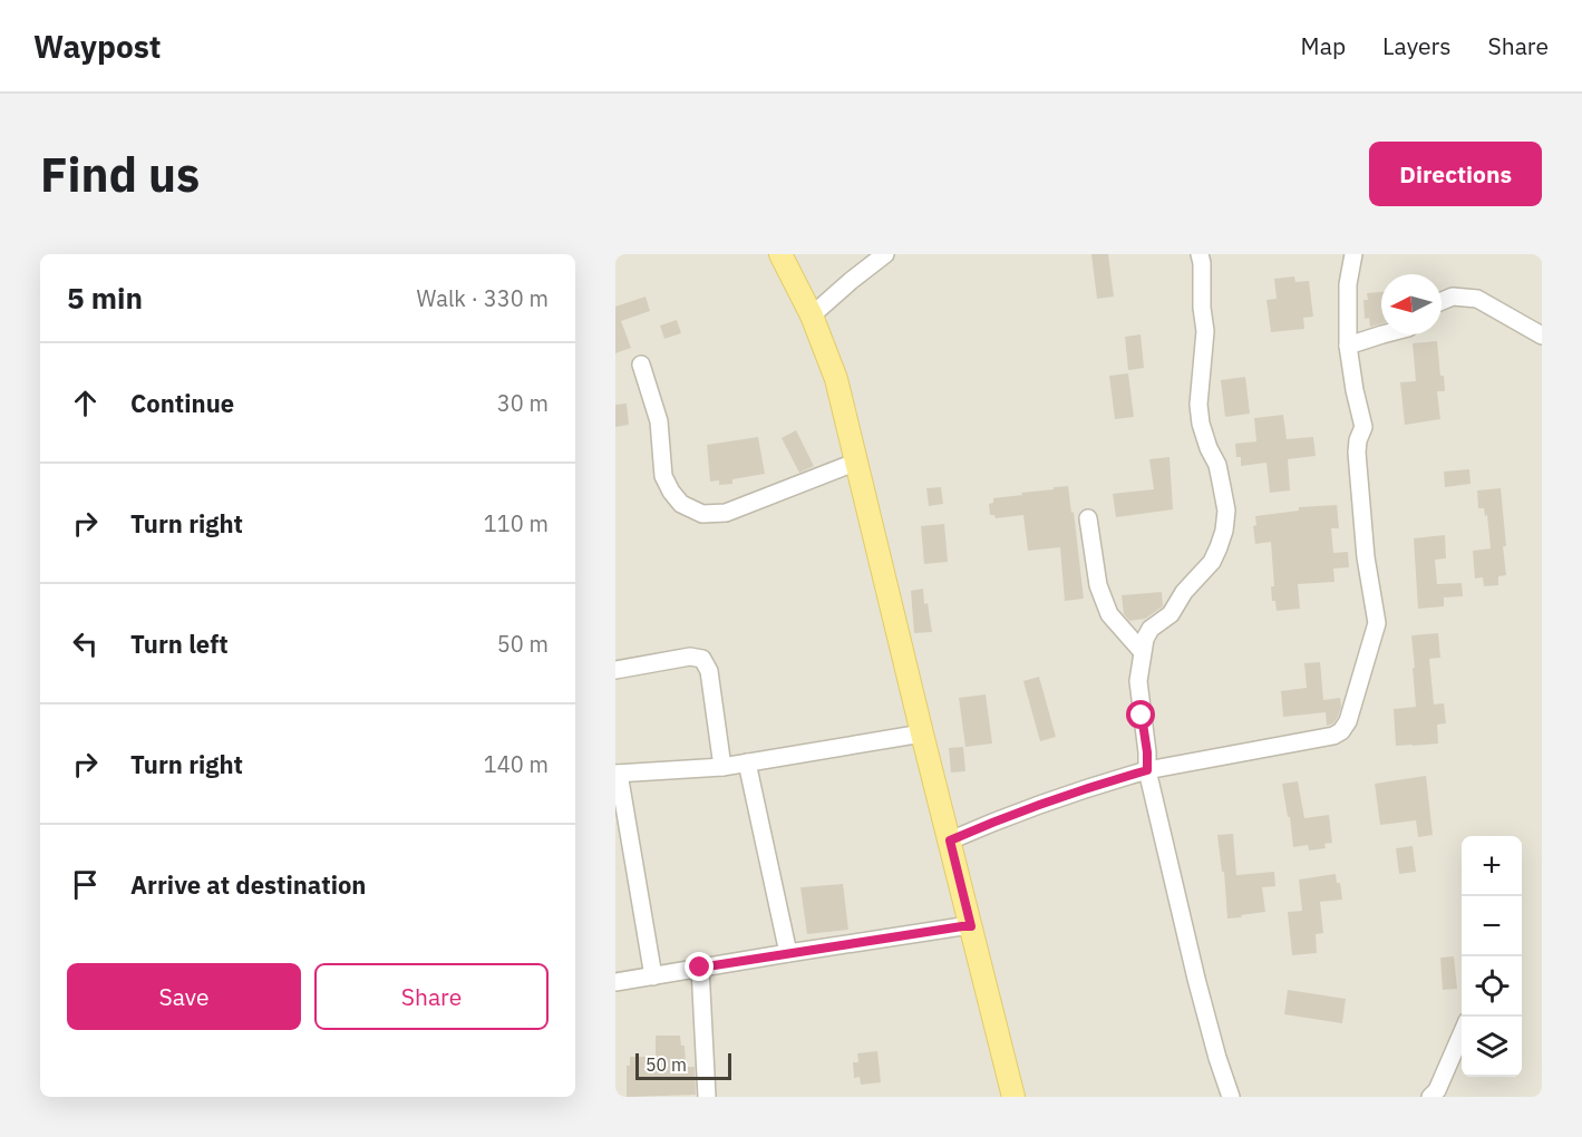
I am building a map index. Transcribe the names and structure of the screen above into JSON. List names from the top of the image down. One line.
{"scale_bar":"50 m","north":"left","page":{"header":"Waypost","nav":["Map","Layers","Share"],"buttons":["Directions",["Save","Share"]],"title":"Find us","heading":["5 min","Walk · 330 m"],"list":[["Continue","30 m"],["Turn right","110 m"],["Turn left","50 m"],["Turn right","140 m"],"Arrive at destination"],"map_buttons":["+","−"],"scale":"50 m"}}
